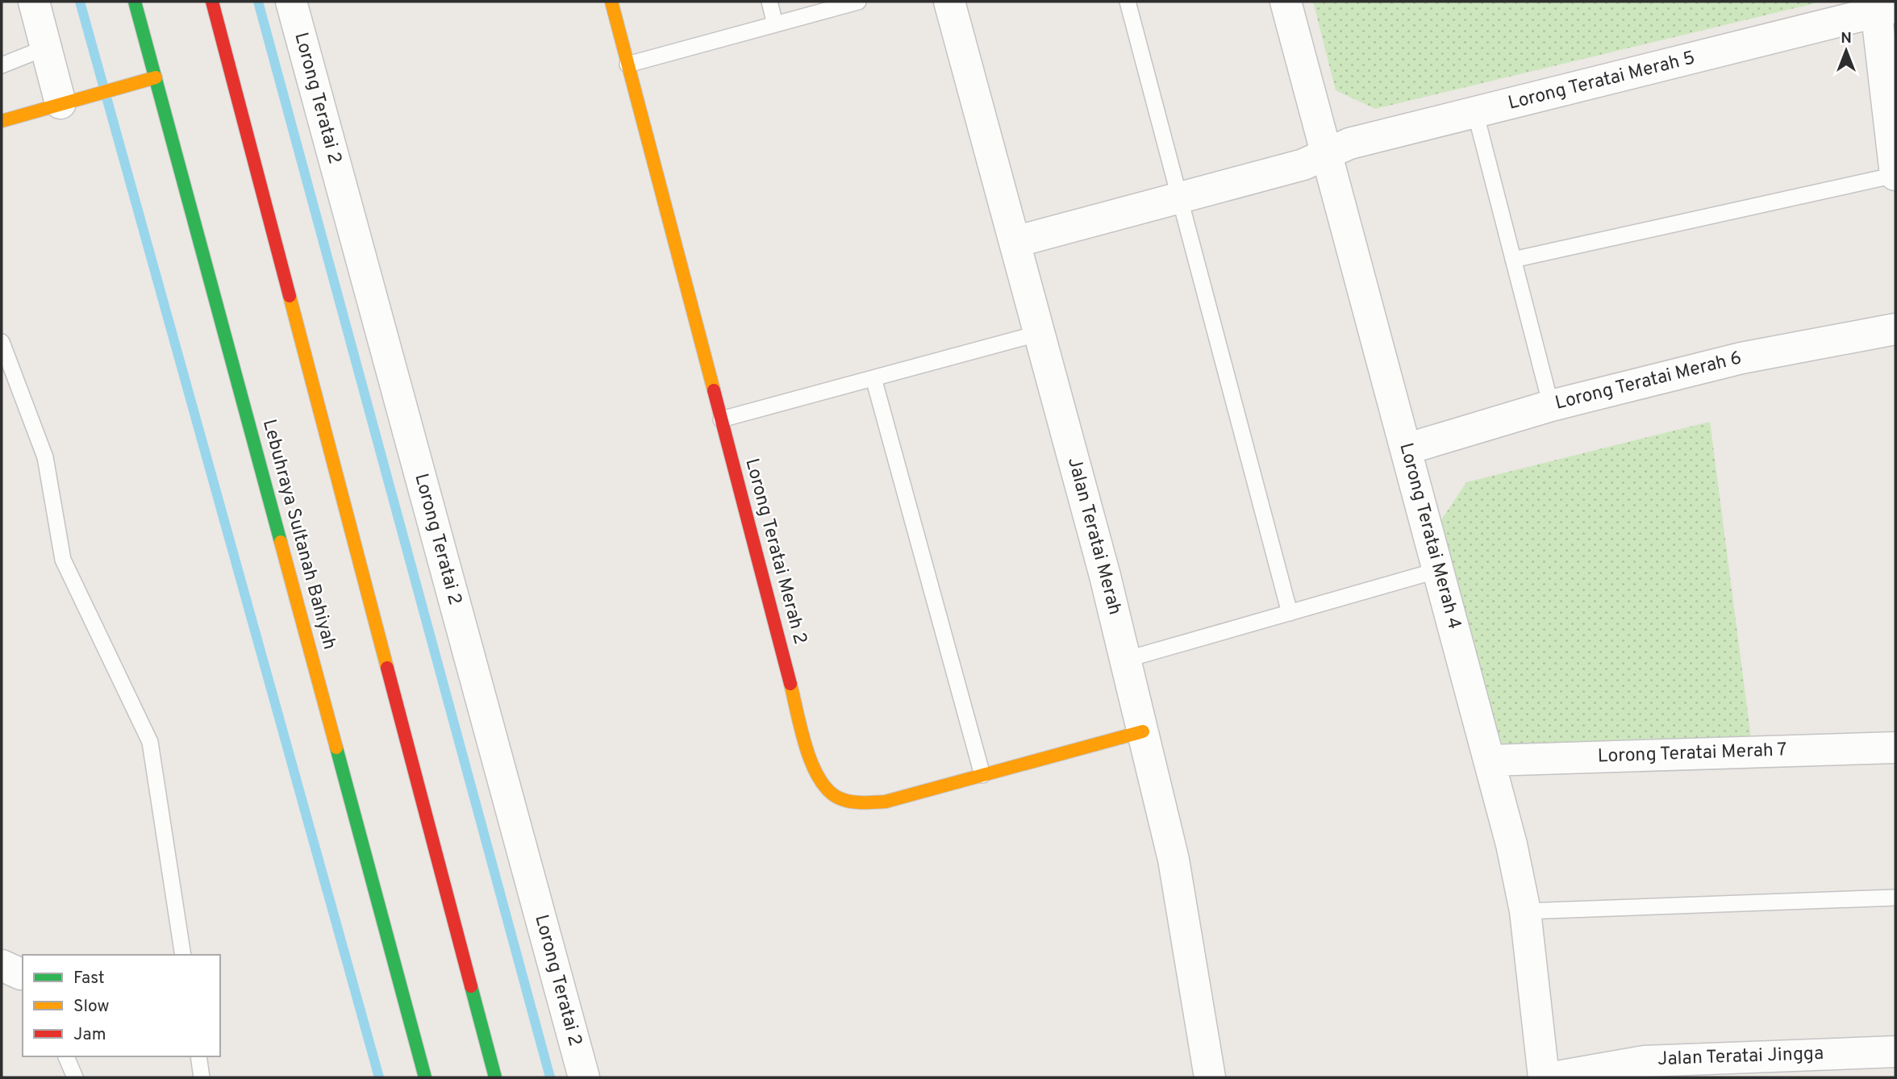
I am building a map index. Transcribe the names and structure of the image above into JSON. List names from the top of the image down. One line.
{"streets":{"main road":["Lebuhraya Sultanah Bahiyah","Lorong Teratai Merah 2"],"street":["Lorong Teratai Merah 5","Lorong Teratai 2","Lorong Teratai Merah 6","Jalan Teratai Merah","Lorong Teratai Merah 4","Lorong Teratai Merah 7","Jalan Teratai Jingga"]},"crossings":[["Lorong Teratai Merah 5","Jalan Teratai Merah"],["Lorong Teratai Merah 5","Lorong Teratai Merah 4"],["Lorong Teratai Merah 6","Lorong Teratai Merah 4"],["Jalan Teratai Merah","Lorong Teratai Merah 2"],["Lorong Teratai Merah 4","Lorong Teratai Merah 7"]],"legend":["Fast","Slow","Jam"],"north":"top"}
